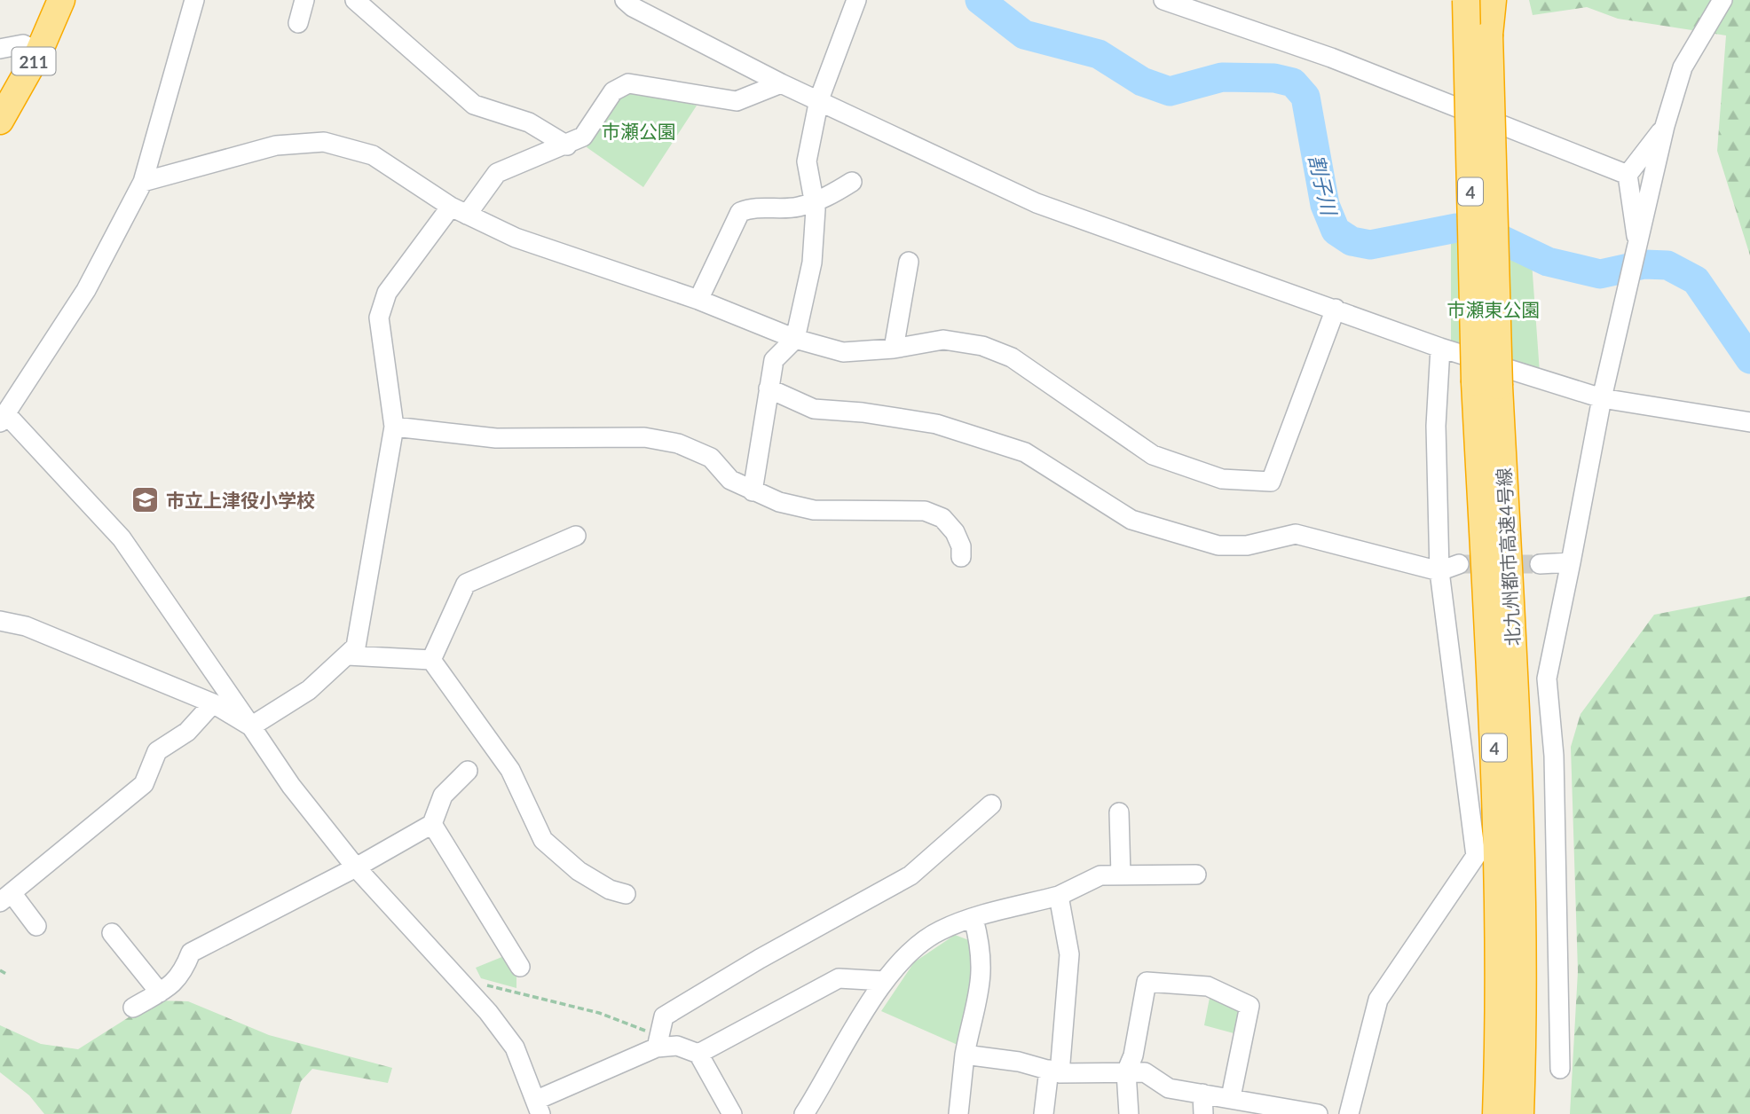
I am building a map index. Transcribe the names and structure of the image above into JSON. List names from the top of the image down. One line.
{"streets":{"highway":["211","4","北九州都市高速4号線"]},"water":["割子川"],"parks":["市瀬公園","市瀬東公園"],"places":{"school or university":["市立上津役小学校"]}}
